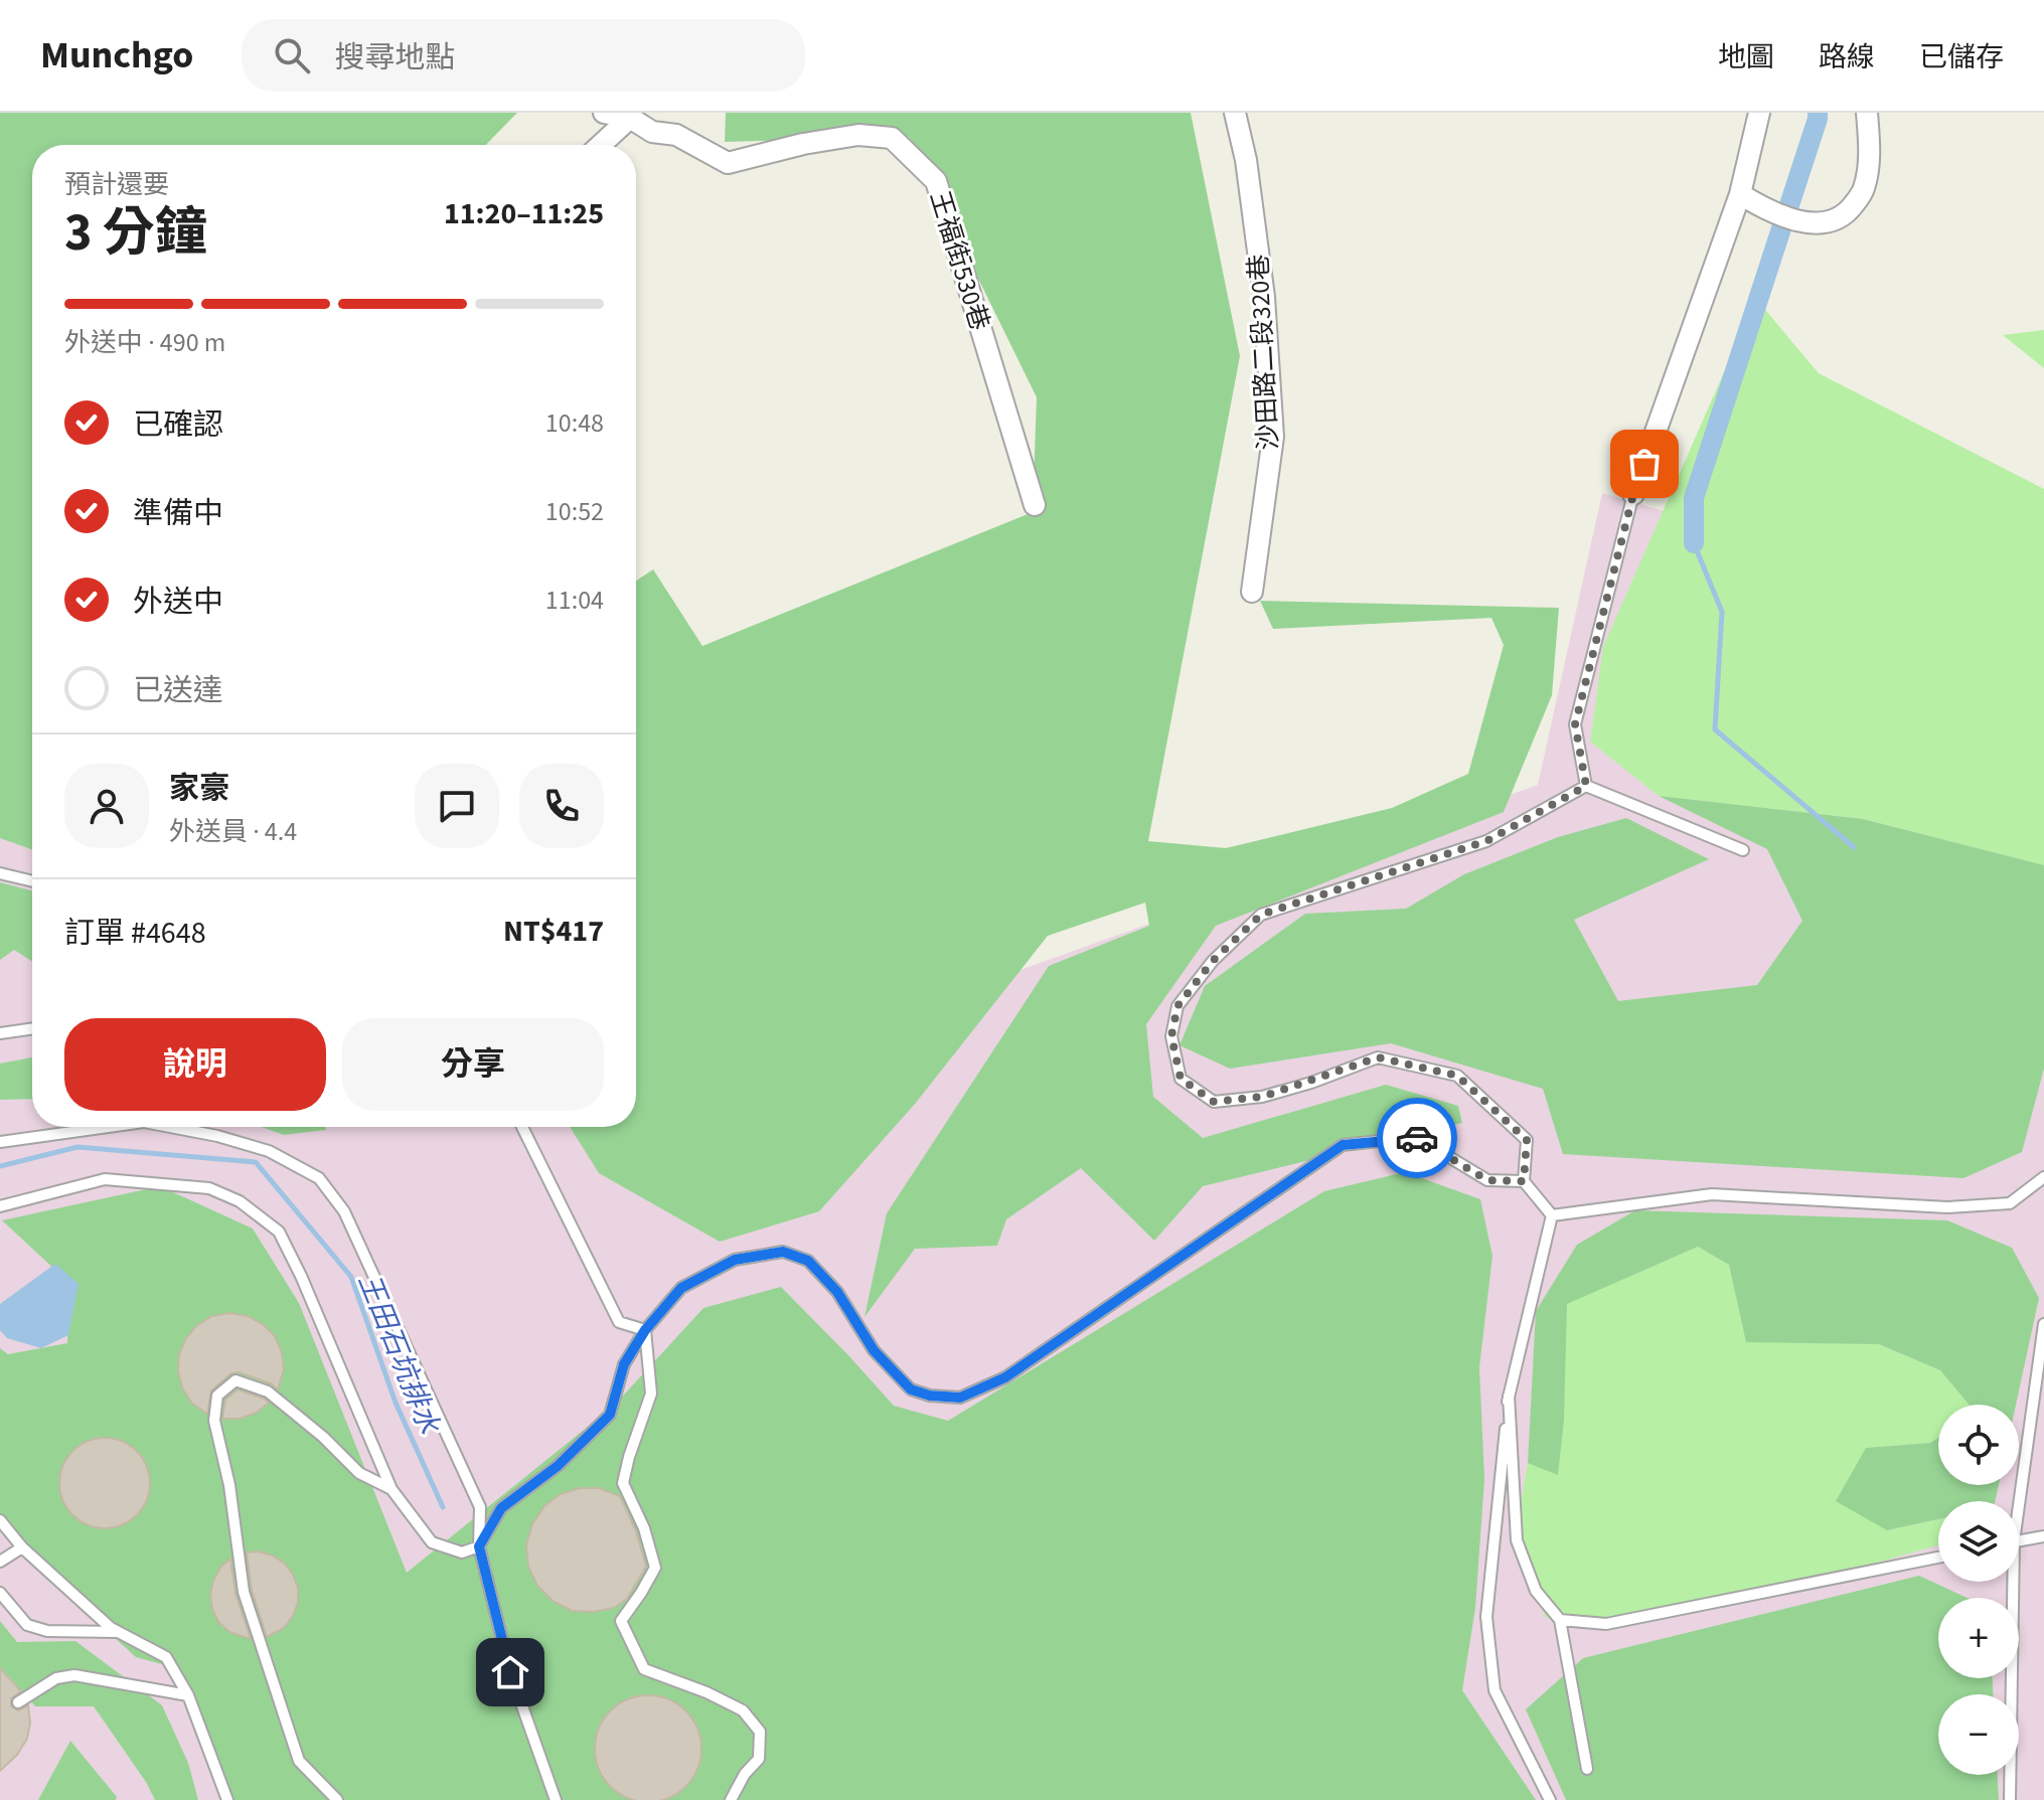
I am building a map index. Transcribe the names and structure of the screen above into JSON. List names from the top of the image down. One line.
{"streets":{"street":["王福街530巷","沙田路二段320巷"]},"water":["王田石坑排水"],"page":{"header":"Munchgo","search":"搜尋地點","nav":["地圖","路線","已儲存"],"heading":["3 分鐘","預計還要","11:20–11:25"],"panel":["家豪","外送員 · 4.4","訂單 #4648","NT$417"],"bar":"外送中 · 490 m","list":[["已確認","10:48"],["準備中","10:52"],["外送中","11:04"],"已送達"],"buttons":["說明","分享"],"map_buttons":["+","−"]}}
